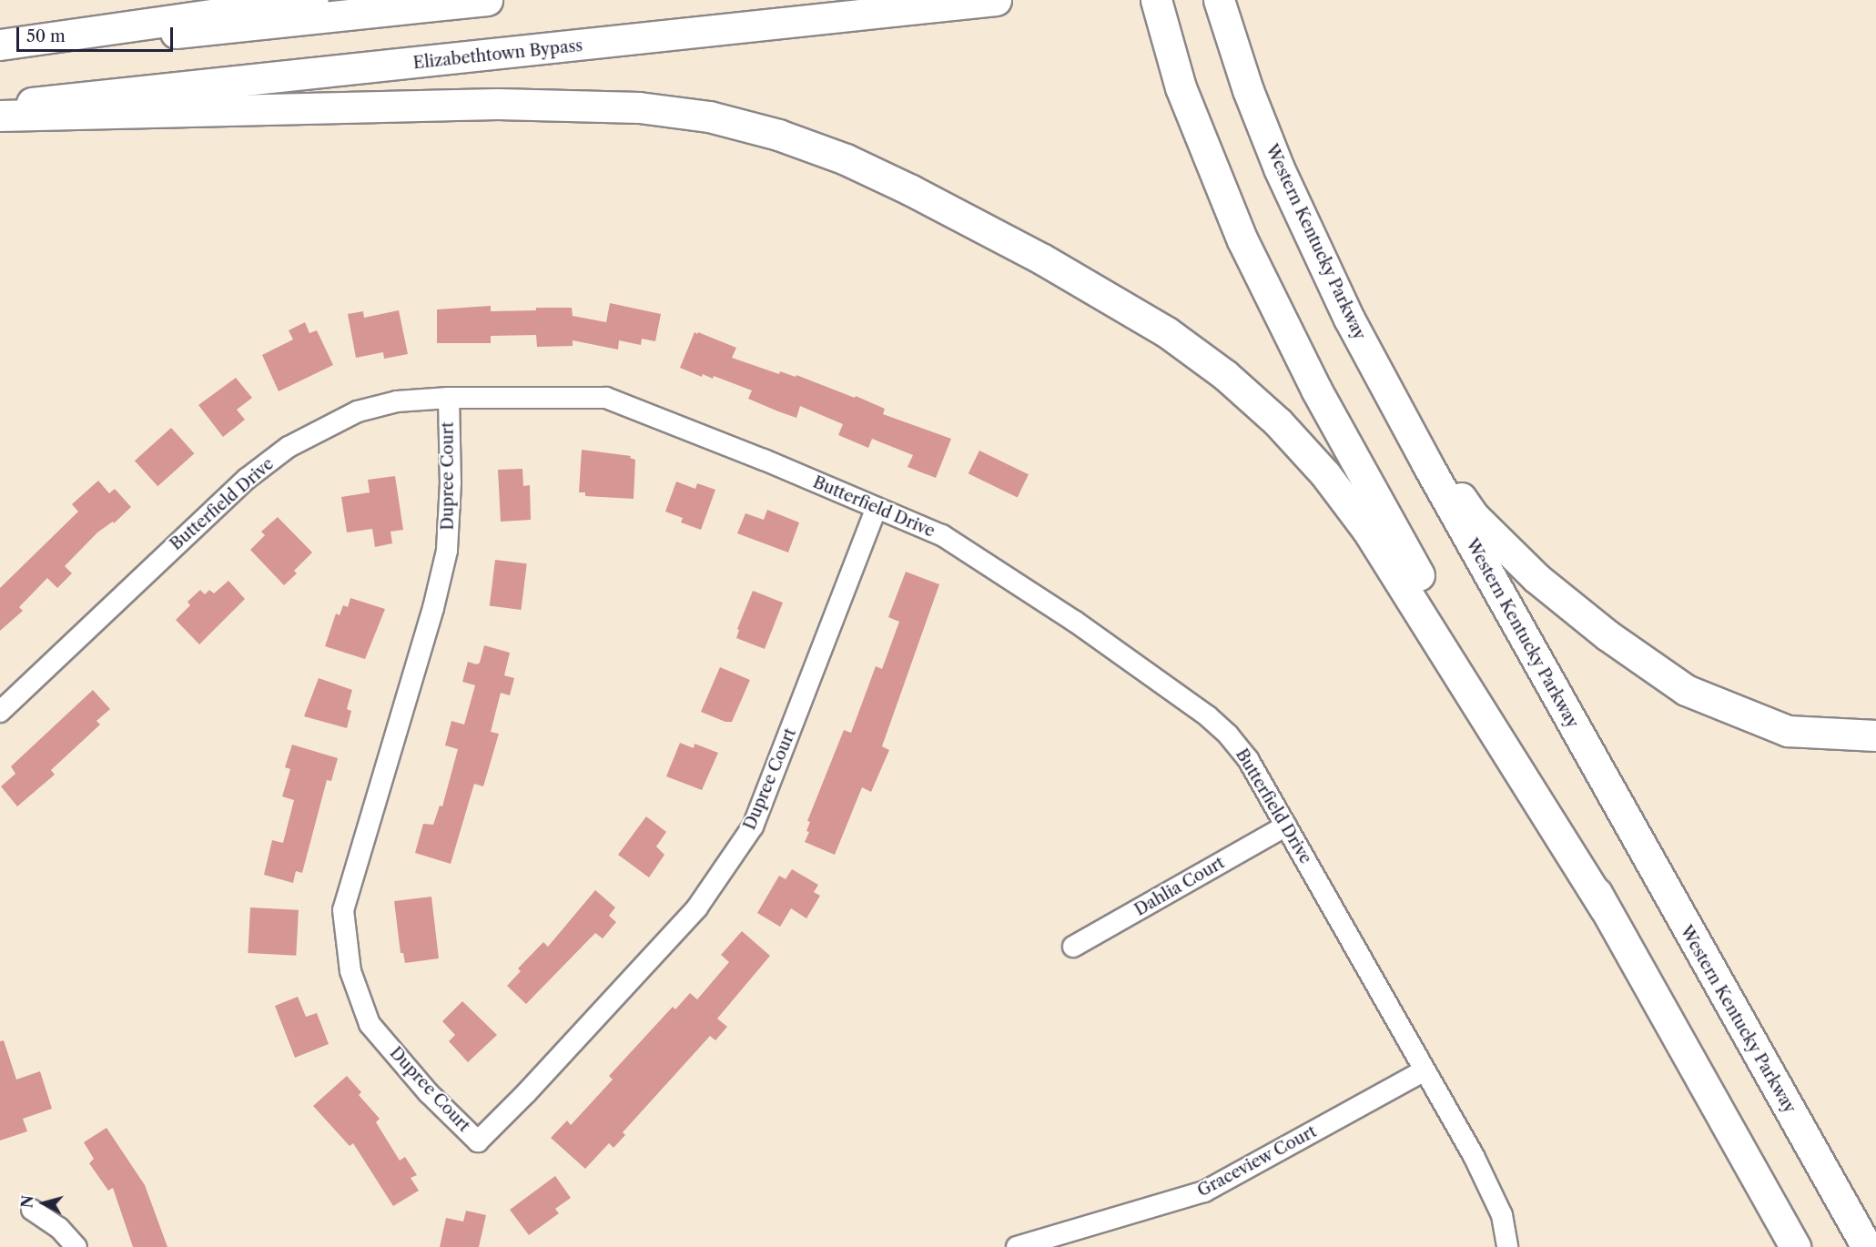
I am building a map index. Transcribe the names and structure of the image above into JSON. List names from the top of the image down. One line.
{"streets":{"highway":["Elizabethtown Bypass","Western Kentucky Parkway"],"street":["Dupree Court","Butterfield Drive","Dahlia Court","Graceview Court"]},"crossings":[["Dupree Court","Butterfield Drive"],["Butterfield Drive","Dahlia Court"],["Butterfield Drive","Graceview Court"]],"scale_bar":"50 m","north":"left"}
